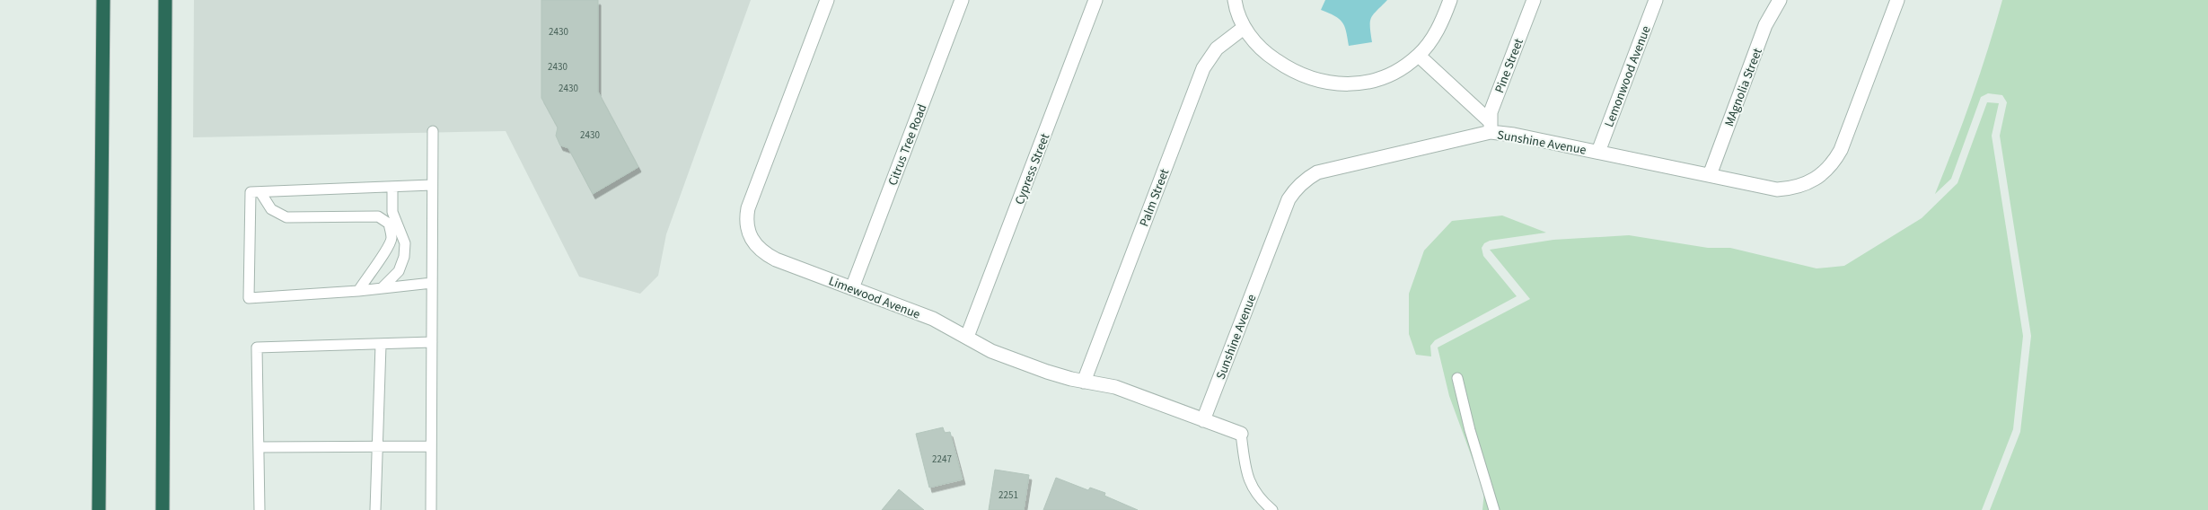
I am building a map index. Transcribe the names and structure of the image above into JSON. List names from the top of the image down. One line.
{"streets":{"street":["Pine Street","Lemonwood Avenue","MAgnolia Street","Sunshine Avenue","Citrus Tree Road","Cypress Street","Palm Street","Limewood Avenue"]},"crossings":[["Pine Street","Sunshine Avenue"],["Lemonwood Avenue","Sunshine Avenue"],["MAgnolia Street","Sunshine Avenue"],["Sunshine Avenue","Limewood Avenue"],["Citrus Tree Road","Limewood Avenue"],["Cypress Street","Limewood Avenue"],["Palm Street","Limewood Avenue"]],"house_numbers":["2430","2430","2430","2430","2247","2251"]}
